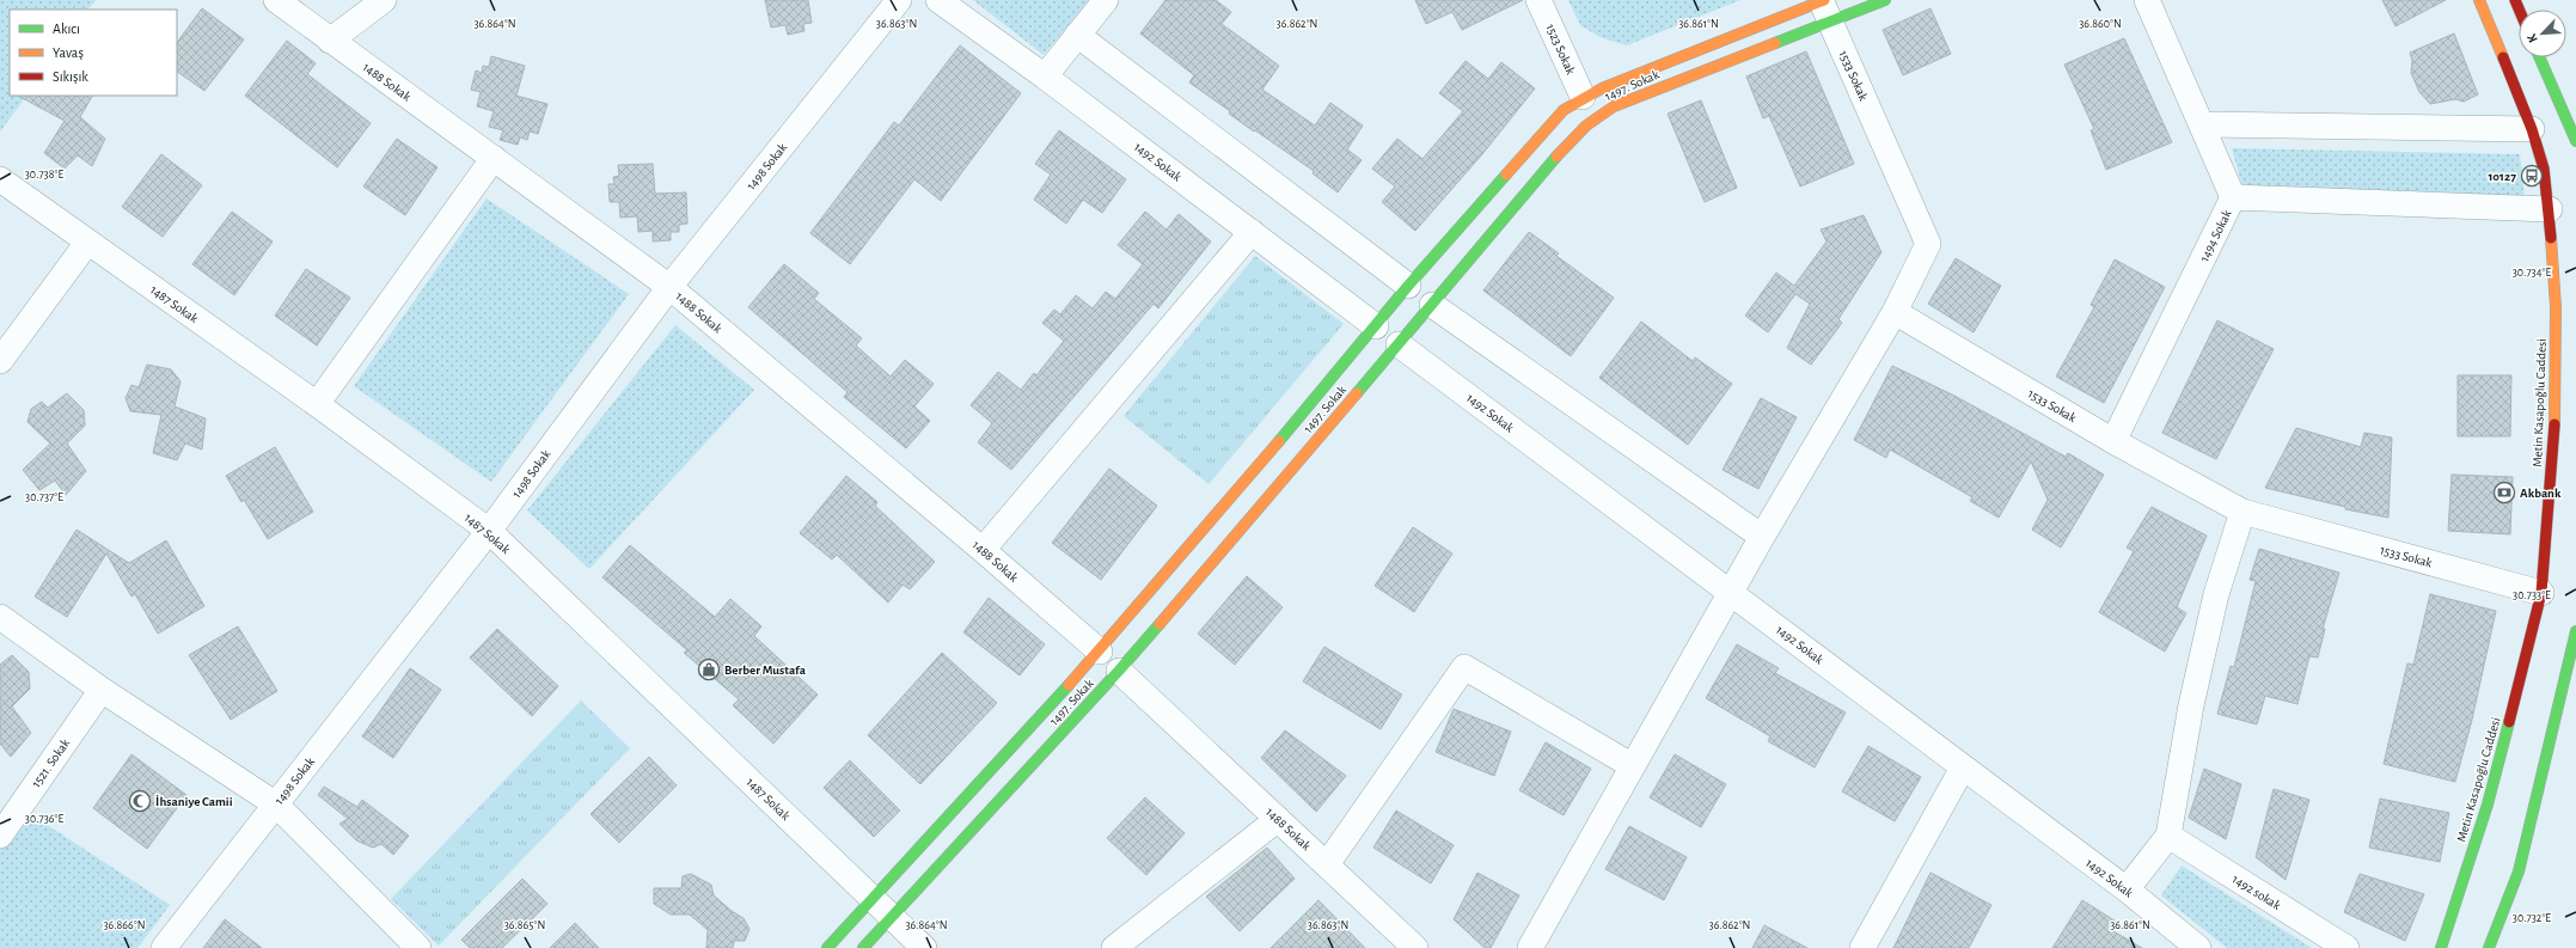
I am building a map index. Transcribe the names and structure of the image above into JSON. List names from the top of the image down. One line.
{"streets":{"street":["1523 Sokak","1533 Sokak","1488 Sokak","1497. Sokak","1492 Sokak","1498 Sokak","1494 Sokak","1487 Sokak","Metin Kasapoğlu Caddesi","1521. Sokak","1492 sokak"]},"crossings":[["1523 Sokak","1497. Sokak"],["1533 Sokak","1497. Sokak"],["1533 Sokak","1494 Sokak"],["1533 Sokak","Metin Kasapoğlu Caddesi"],["1488 Sokak","1497. Sokak"],["1488 Sokak","1498 Sokak"],["1497. Sokak","1492 Sokak"],["1497. Sokak","1487 Sokak"],["1498 Sokak","1487 Sokak"]],"places":{"bus stop":["10127"],"bank":["Akbank"],"shop":["Berber Mustafa"],"mosque":["İhsaniye Camii"]},"legend":["Akıcı","Yavaş","Sıkışık"],"north":"bottom left","coordinates":["36.864°N","36.863°N","36.862°N","36.861°N","36.860°N","30.738°E","30.734°E","30.737°E","30.733°E","30.736°E","30.732°E","36.866°N","36.865°N"]}
